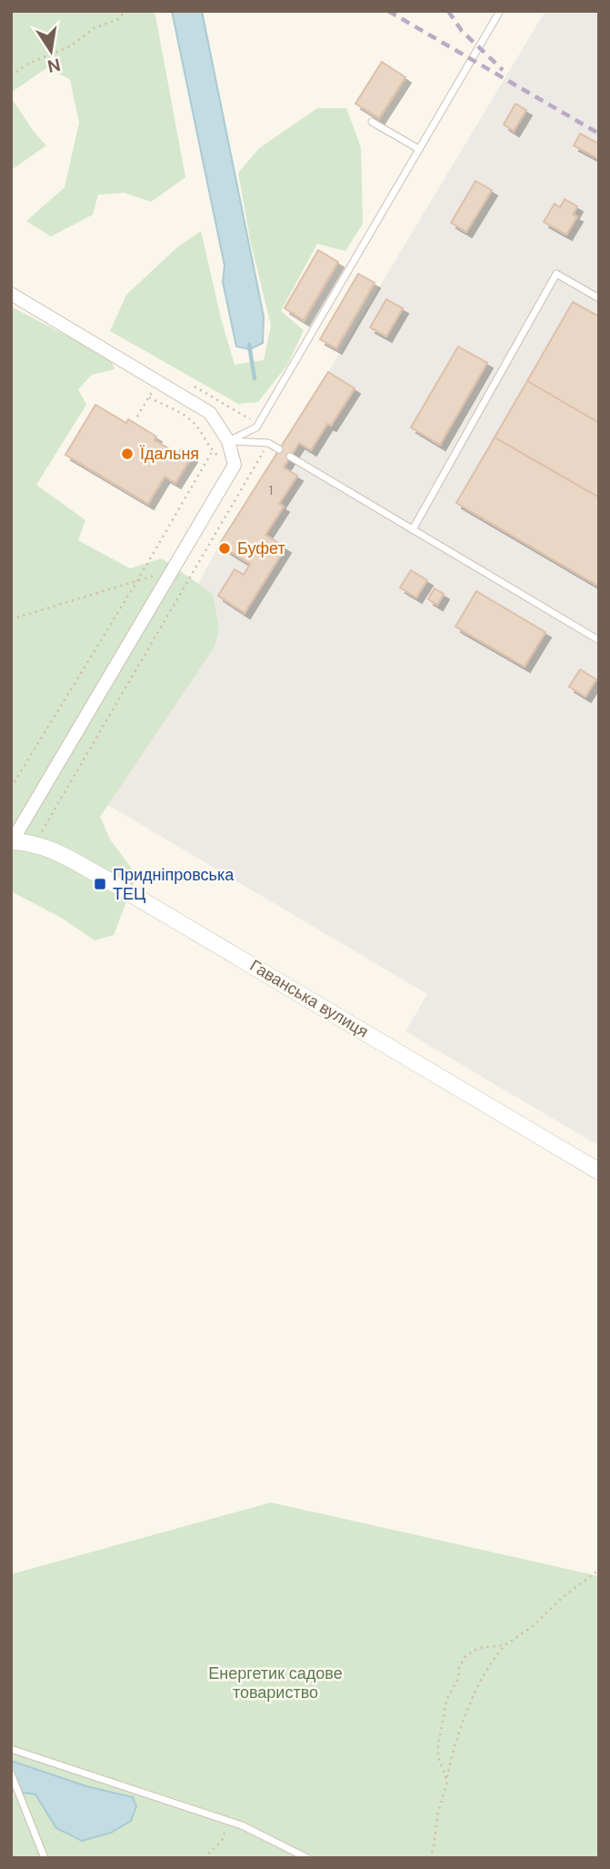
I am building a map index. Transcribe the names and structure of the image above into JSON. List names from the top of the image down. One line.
{"streets":{"street":["Гаванська вулиця"]},"parks":["Енергетик садове товариство"],"places":{"other":["Їдальня","Буфет"],"transit":["Придніпровська ТЕЦ"]},"house_numbers":["1"],"north":"bottom"}
